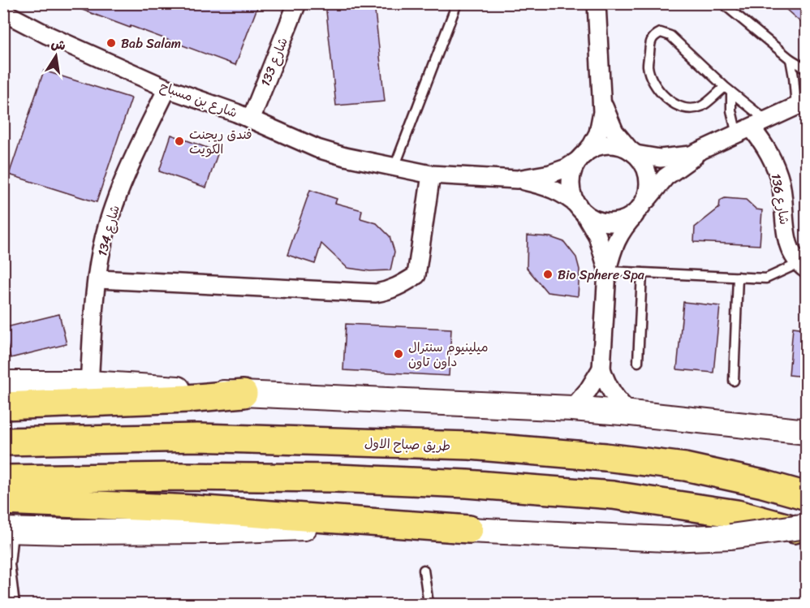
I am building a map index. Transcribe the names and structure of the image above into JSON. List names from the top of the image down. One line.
{"streets":{"highway":["طريق صباح الاول"],"street":["شارع 133","شارع بن مسباح","شارع 136","شارع 134"]},"crossings":[["شارع 133","شارع بن مسباح"],["شارع بن مسباح","شارع 134"]],"places":["Bab Salam","فندق ريجنت الكويت","Bio Sphere Spa","ميلينيوم سنترال داون تاون"],"north":"top"}
